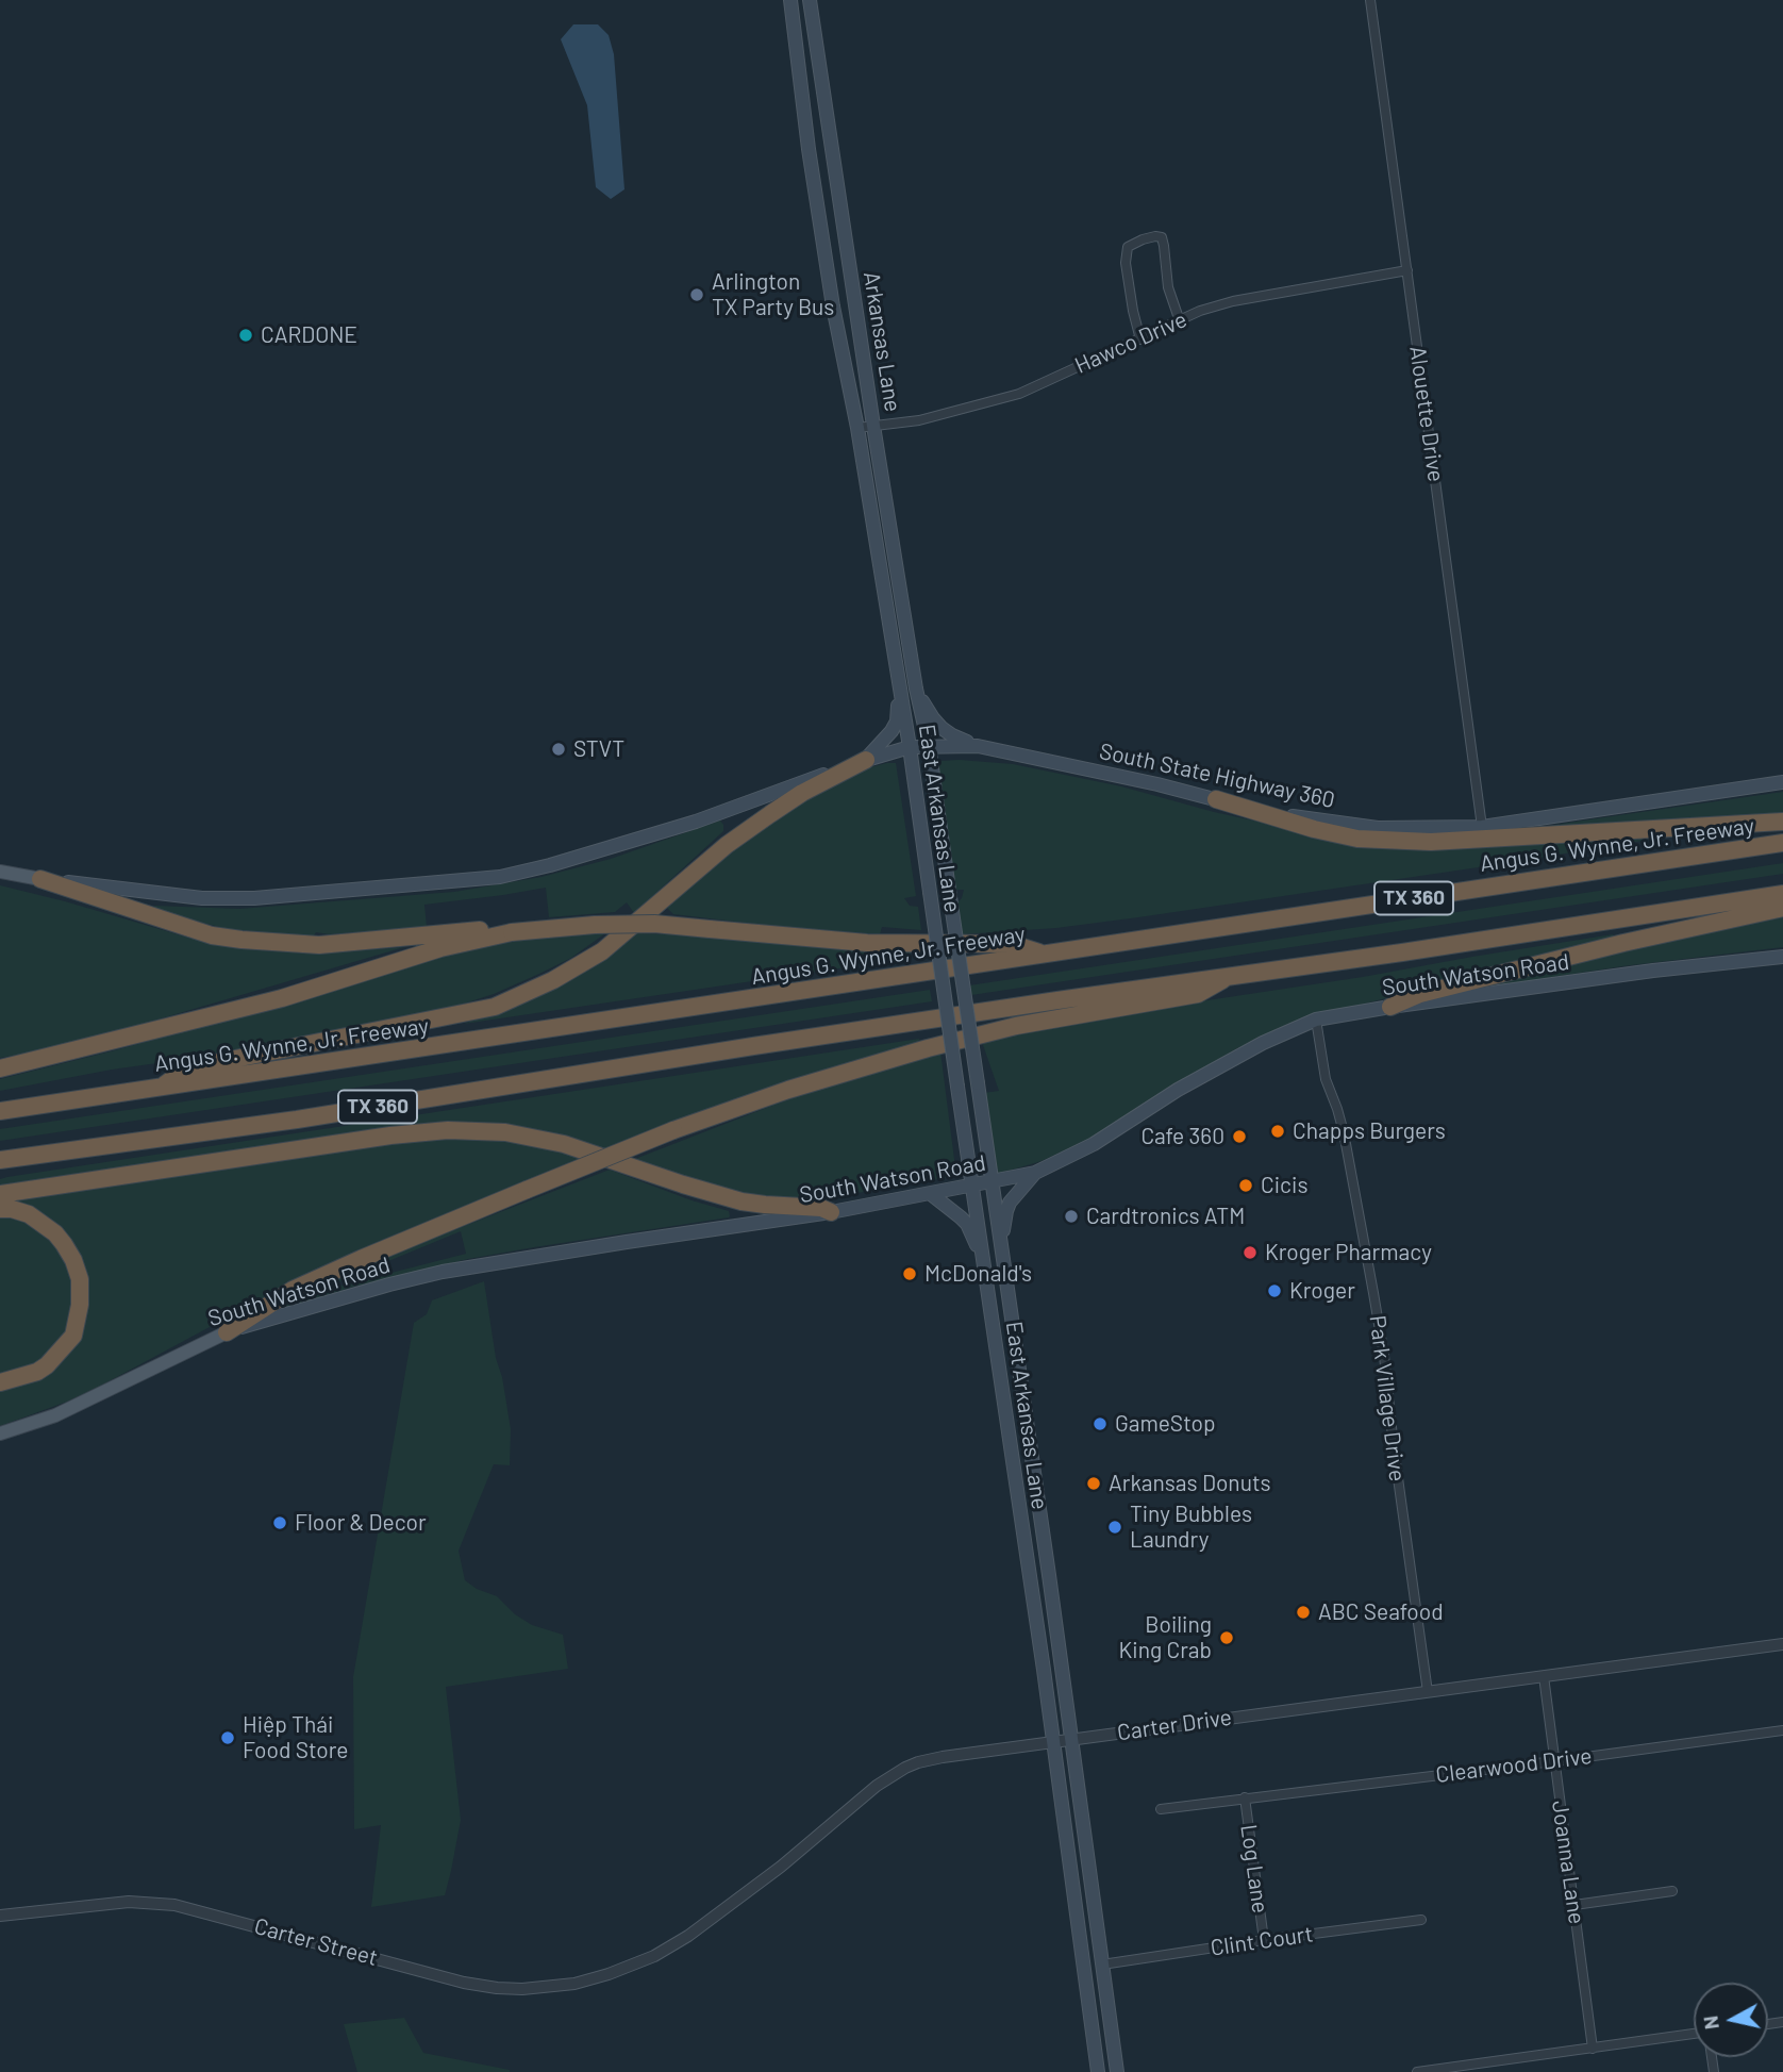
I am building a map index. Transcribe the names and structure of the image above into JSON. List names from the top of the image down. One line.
{"streets":{"highway":["Angus G. Wynne, Jr. Freeway","TX 360"],"main road":["Arkansas Lane","South State Highway 360","East Arkansas Lane","South Watson Road"],"street":["Hawco Drive","Alouette Drive","Park Village Drive","Carter Drive","Clearwood Drive","Joanna Lane","Log Lane","Clint Court","Carter Street"]},"crossings":[["Arkansas Lane","Hawco Drive"],["Arkansas Lane","East Arkansas Lane"],["Hawco Drive","Alouette Drive"],["Hawco Drive","East Arkansas Lane"],["Alouette Drive","South State Highway 360"],["South State Highway 360","East Arkansas Lane"],["East Arkansas Lane","South Watson Road"],["East Arkansas Lane","Carter Drive"],["East Arkansas Lane","Clint Court"],["South Watson Road","Park Village Drive"],["Park Village Drive","Carter Drive"],["Carter Drive","Joanna Lane"],["Carter Drive","Carter Street"],["Clearwood Drive","Joanna Lane"],["Clearwood Drive","Log Lane"],["Log Lane","Clint Court"]],"places":["Arlington TX Party Bus","CARDONE","STVT","Chapps Burgers","Cafe 360","Cicis","Cardtronics ATM","Kroger Pharmacy","McDonald's","Kroger","GameStop","Arkansas Donuts","Floor & Decor","Tiny Bubbles Laundry","ABC Seafood","Boiling King Crab","Hiệp Thái Food Store"],"north":"left"}
